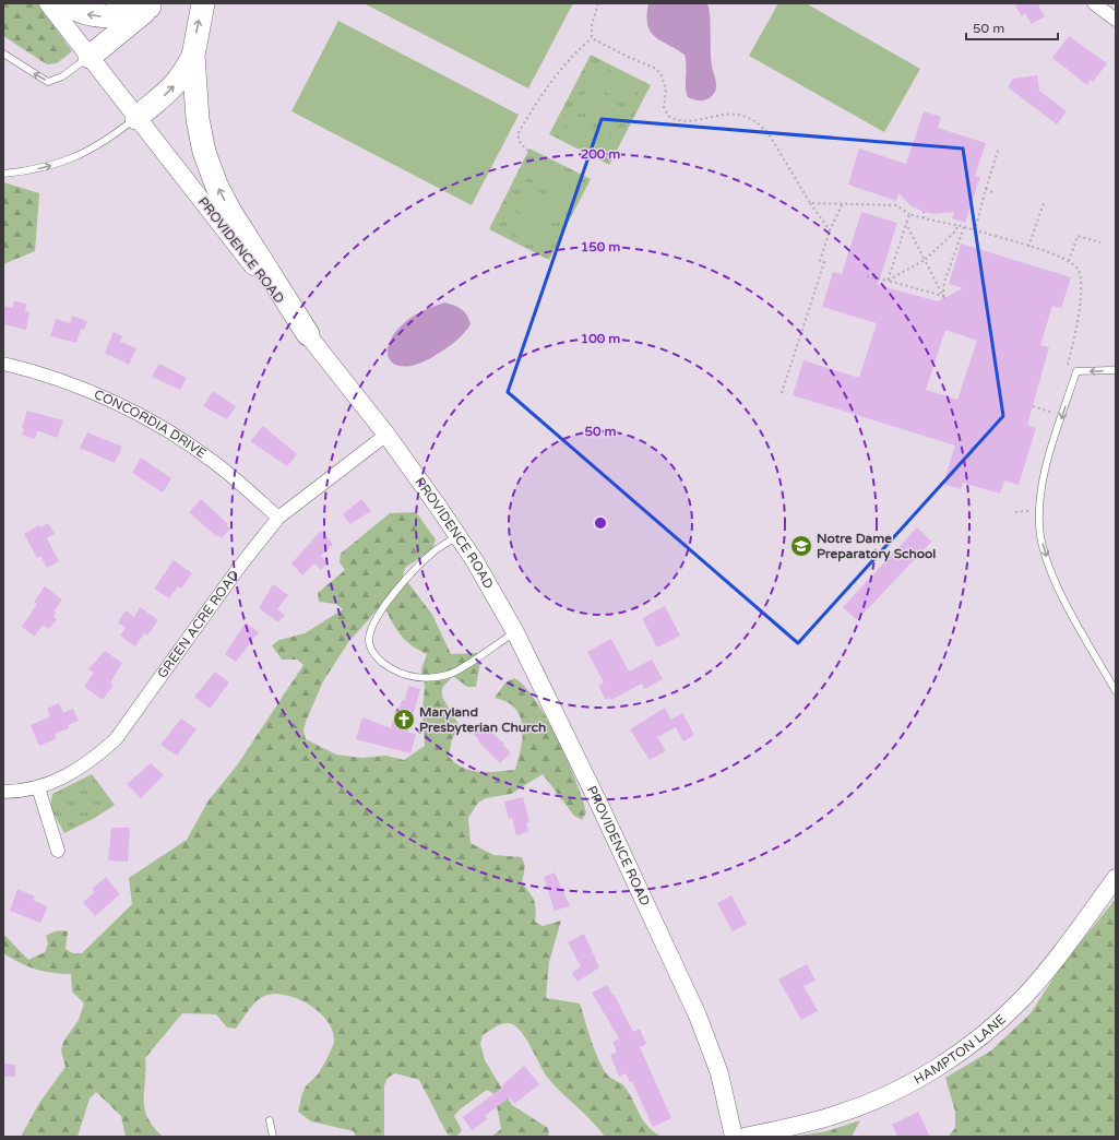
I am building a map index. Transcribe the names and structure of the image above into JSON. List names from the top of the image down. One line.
{"streets":{"street":["PROVIDENCE ROAD","CONCORDIA DRIVE","GREEN ACRE ROAD","HAMPTON LANE"]},"crossings":[["PROVIDENCE ROAD","GREEN ACRE ROAD"],["CONCORDIA DRIVE","GREEN ACRE ROAD"]],"places":{"school or university":["Notre Dame Preparatory School"],"church":["Maryland Presbyterian Church"]},"scale_bar":"50 m","rings":["200 m","150 m","100 m","50 m"]}
